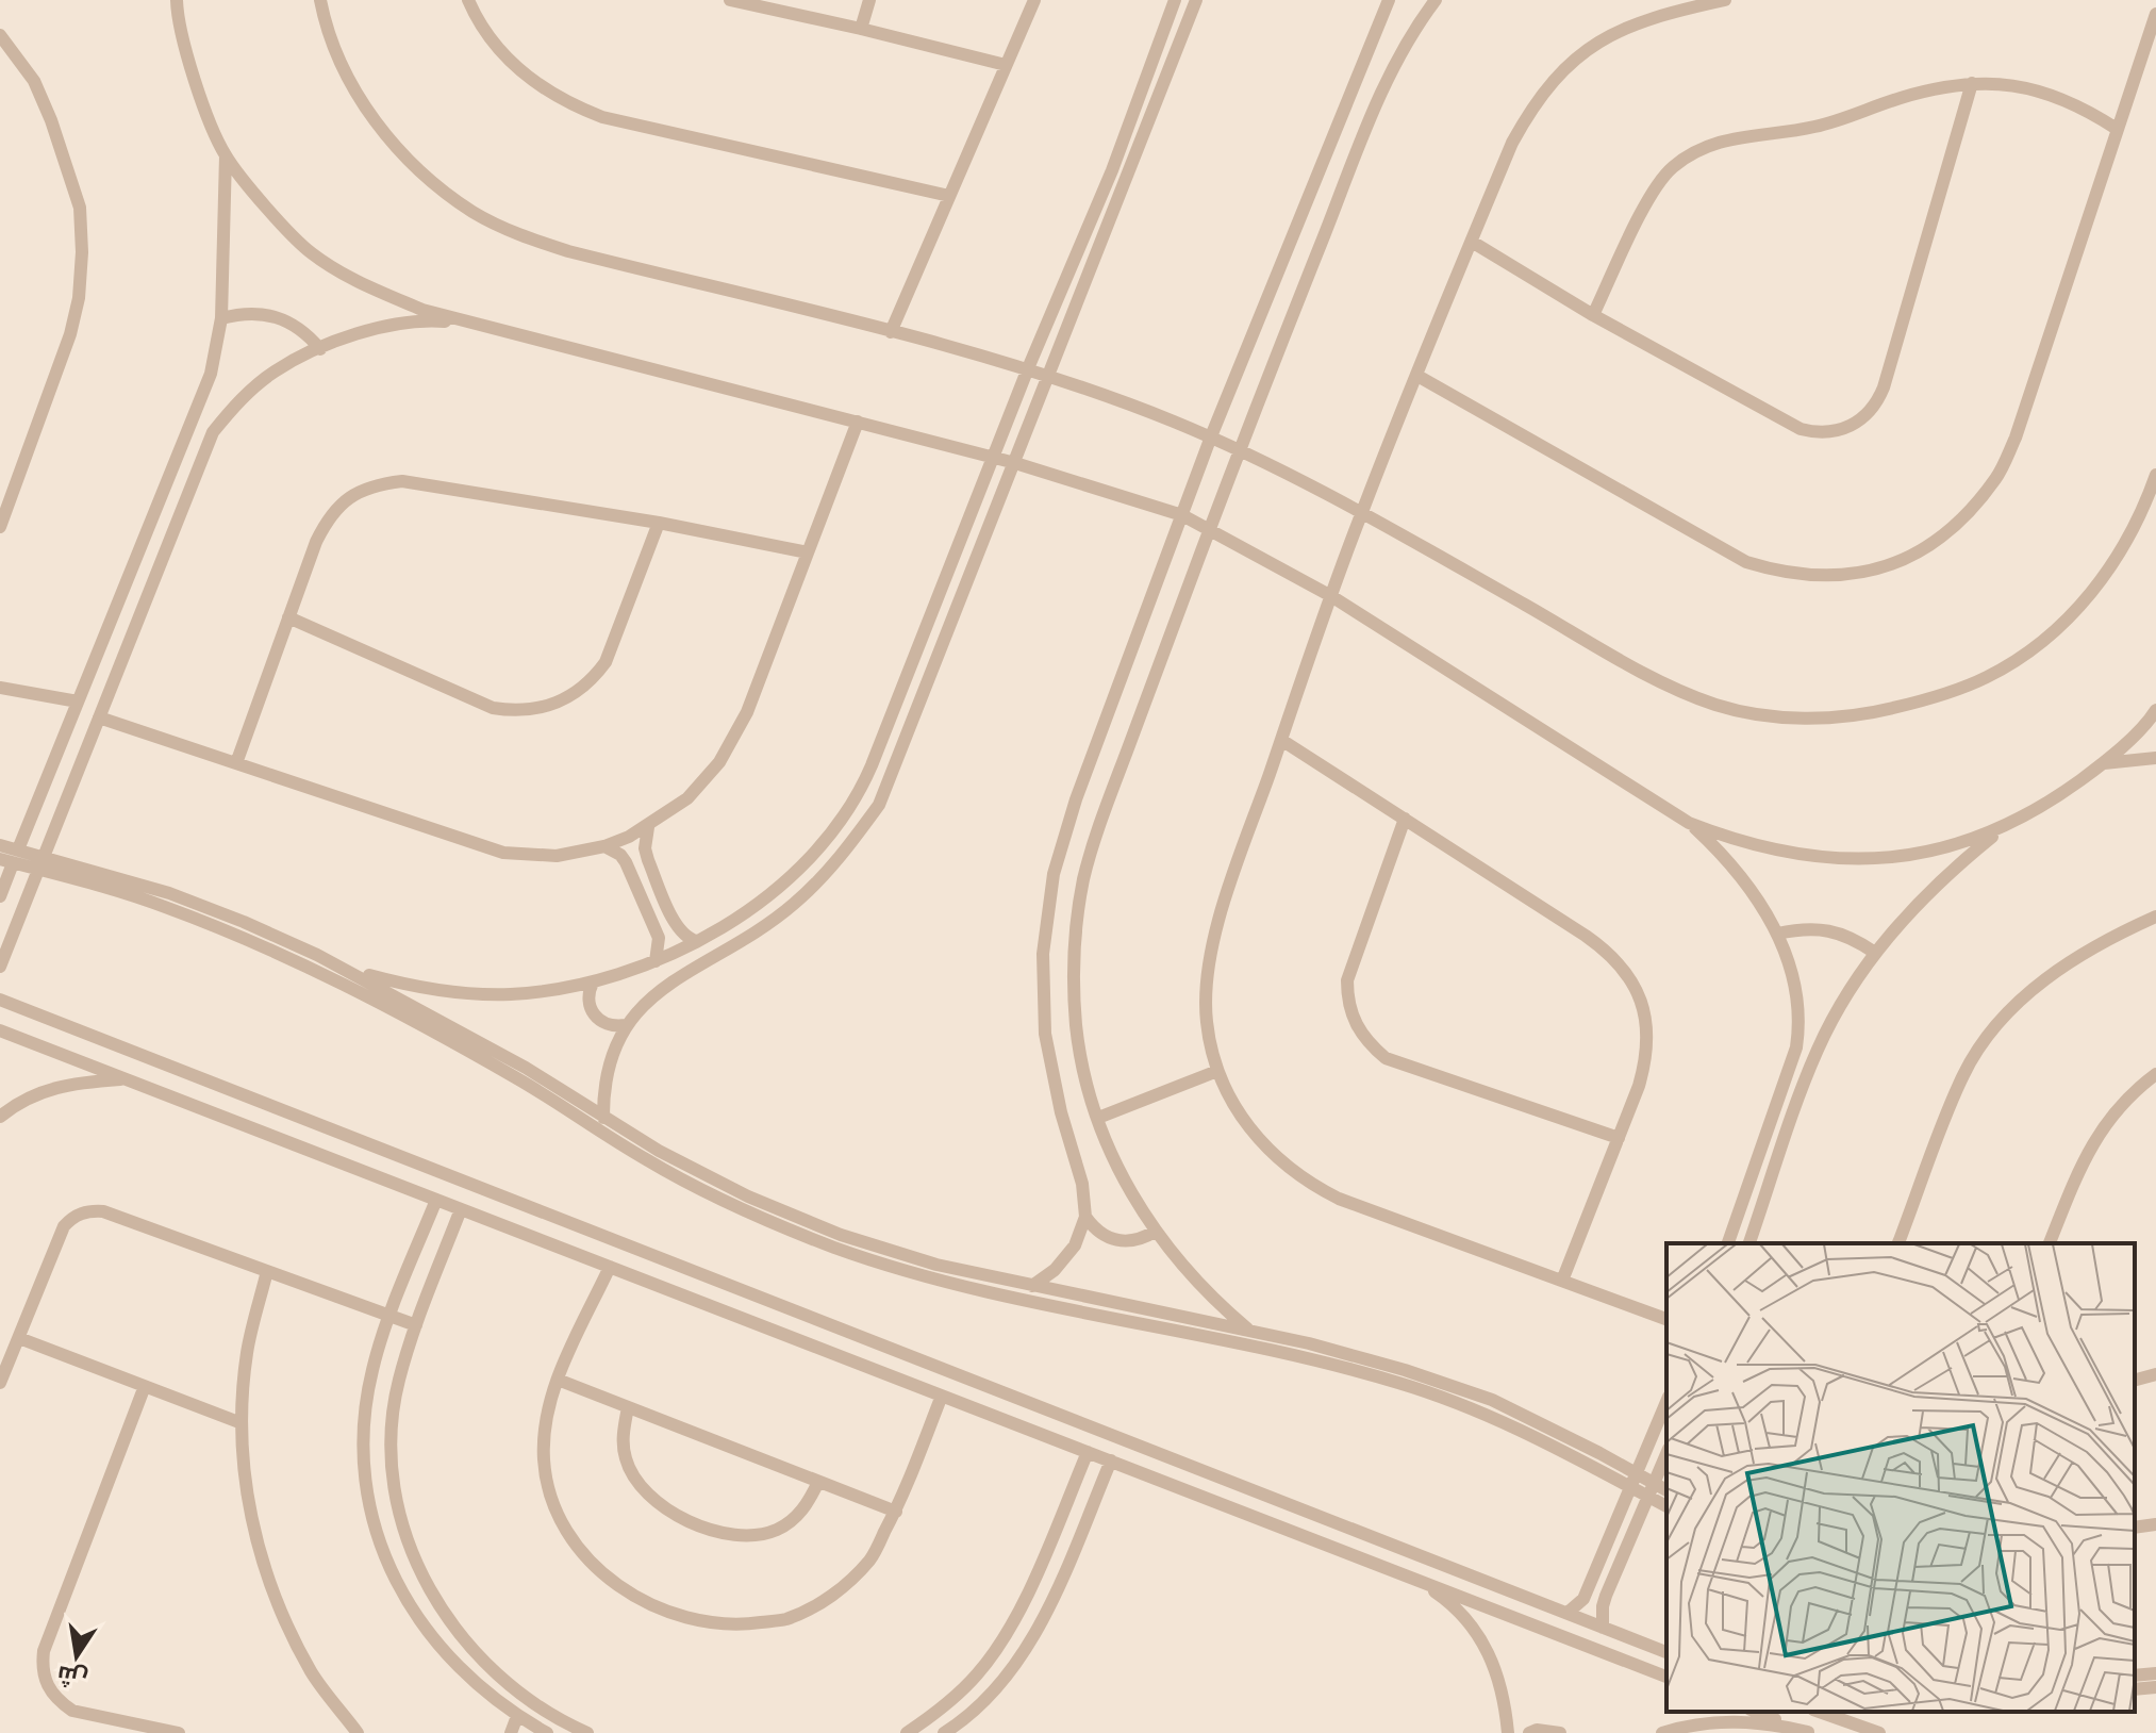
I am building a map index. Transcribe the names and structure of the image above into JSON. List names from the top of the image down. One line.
{"north":"bottom"}
